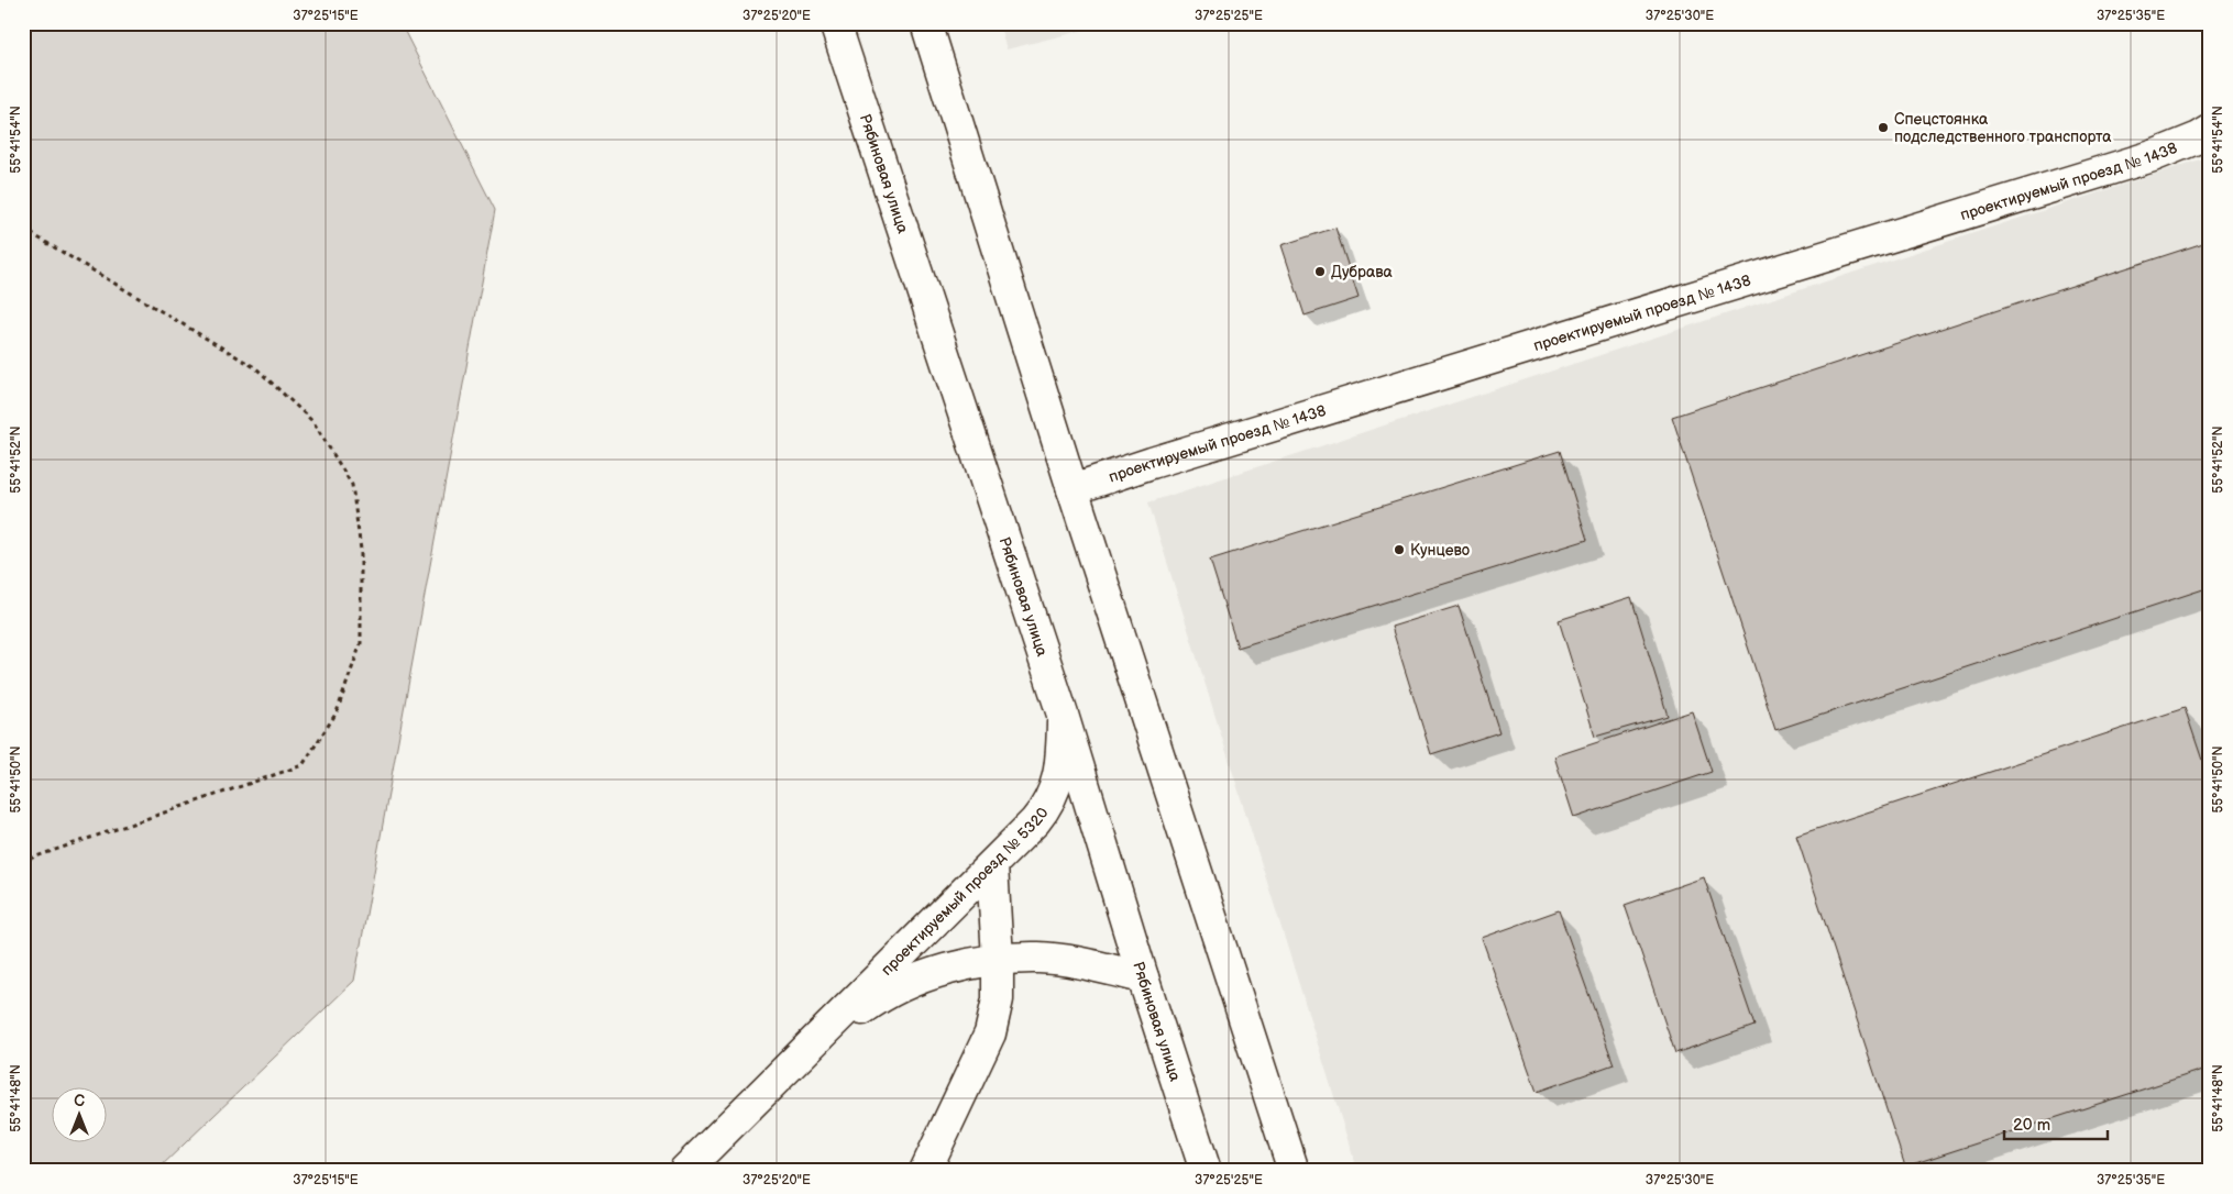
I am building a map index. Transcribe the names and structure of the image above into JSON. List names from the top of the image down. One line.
{"streets":{"main road":["Рябиновая улица","проектируемый проезд № 1438","проектируемый проезд № 5320"]},"crossings":[["Рябиновая улица","проектируемый проезд № 5320"]],"places":["Спецстоянка подследственного транспорта","Дубрава","Кунцево"],"scale_bar":"20 m","north":"top","coordinates":["37°25'15\"E","37°25'20\"E","37°25'25\"E","37°25'30\"E","37°25'35\"E","55°41'54\"N","55°41'52\"N","55°41'50\"N","55°41'48\"N"]}
